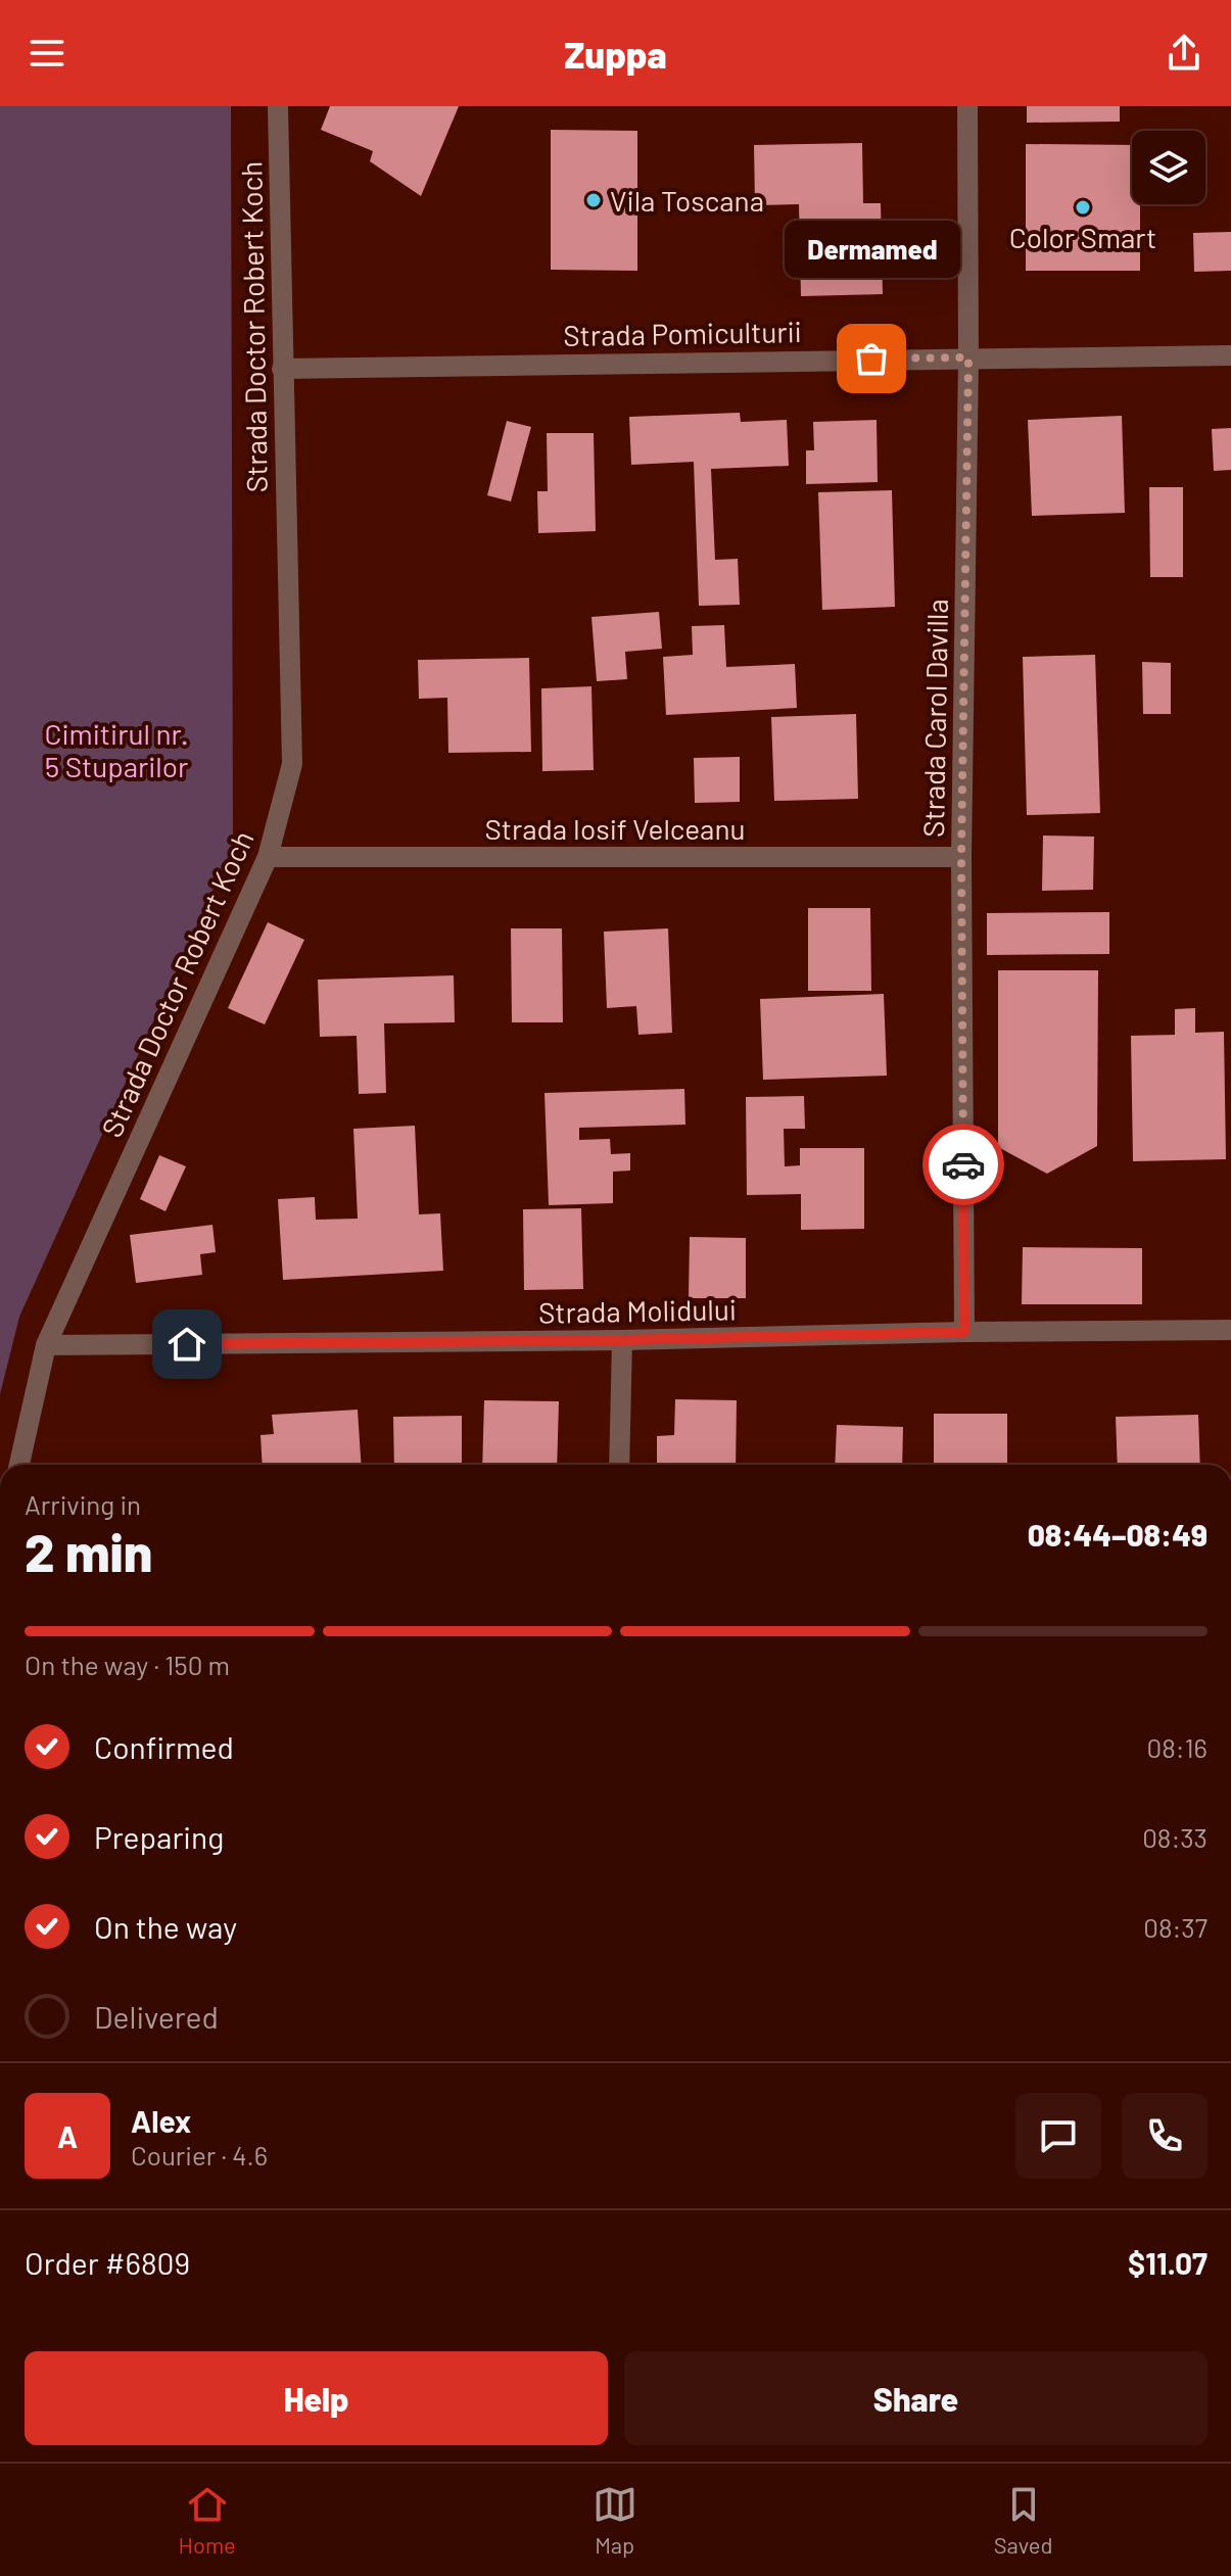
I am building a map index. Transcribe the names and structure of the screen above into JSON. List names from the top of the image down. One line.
{"streets":{"street":["Strada Doctor Robert Koch","Strada Pomiculturii","Strada Carol Davilla","Strada Iosif Velceanu","Strada Molidului"]},"crossings":[["Strada Doctor Robert Koch","Strada Pomiculturii"],["Strada Doctor Robert Koch","Strada Iosif Velceanu"],["Strada Doctor Robert Koch","Strada Molidului"],["Strada Pomiculturii","Strada Carol Davilla"],["Strada Carol Davilla","Strada Iosif Velceanu"],["Strada Carol Davilla","Strada Molidului"]],"parks":["Cimitirul nr. 5 Stuparilor"],"places":["Vila Toscana","Color Smart","Dermamed"],"page":{"header":"Zuppa","bubble":"Dermamed","heading":["2 min","Arriving in","08:44–08:49"],"panel":["Alex","Courier · 4.6","Order #6809","$11.07"],"bar":"On the way · 150 m","list":[["Confirmed","08:16"],["Preparing","08:33"],["On the way","08:37"],"Delivered"],"round":"A","buttons":["Help","Share"],"tabs":["Home","Map","Saved"]}}
